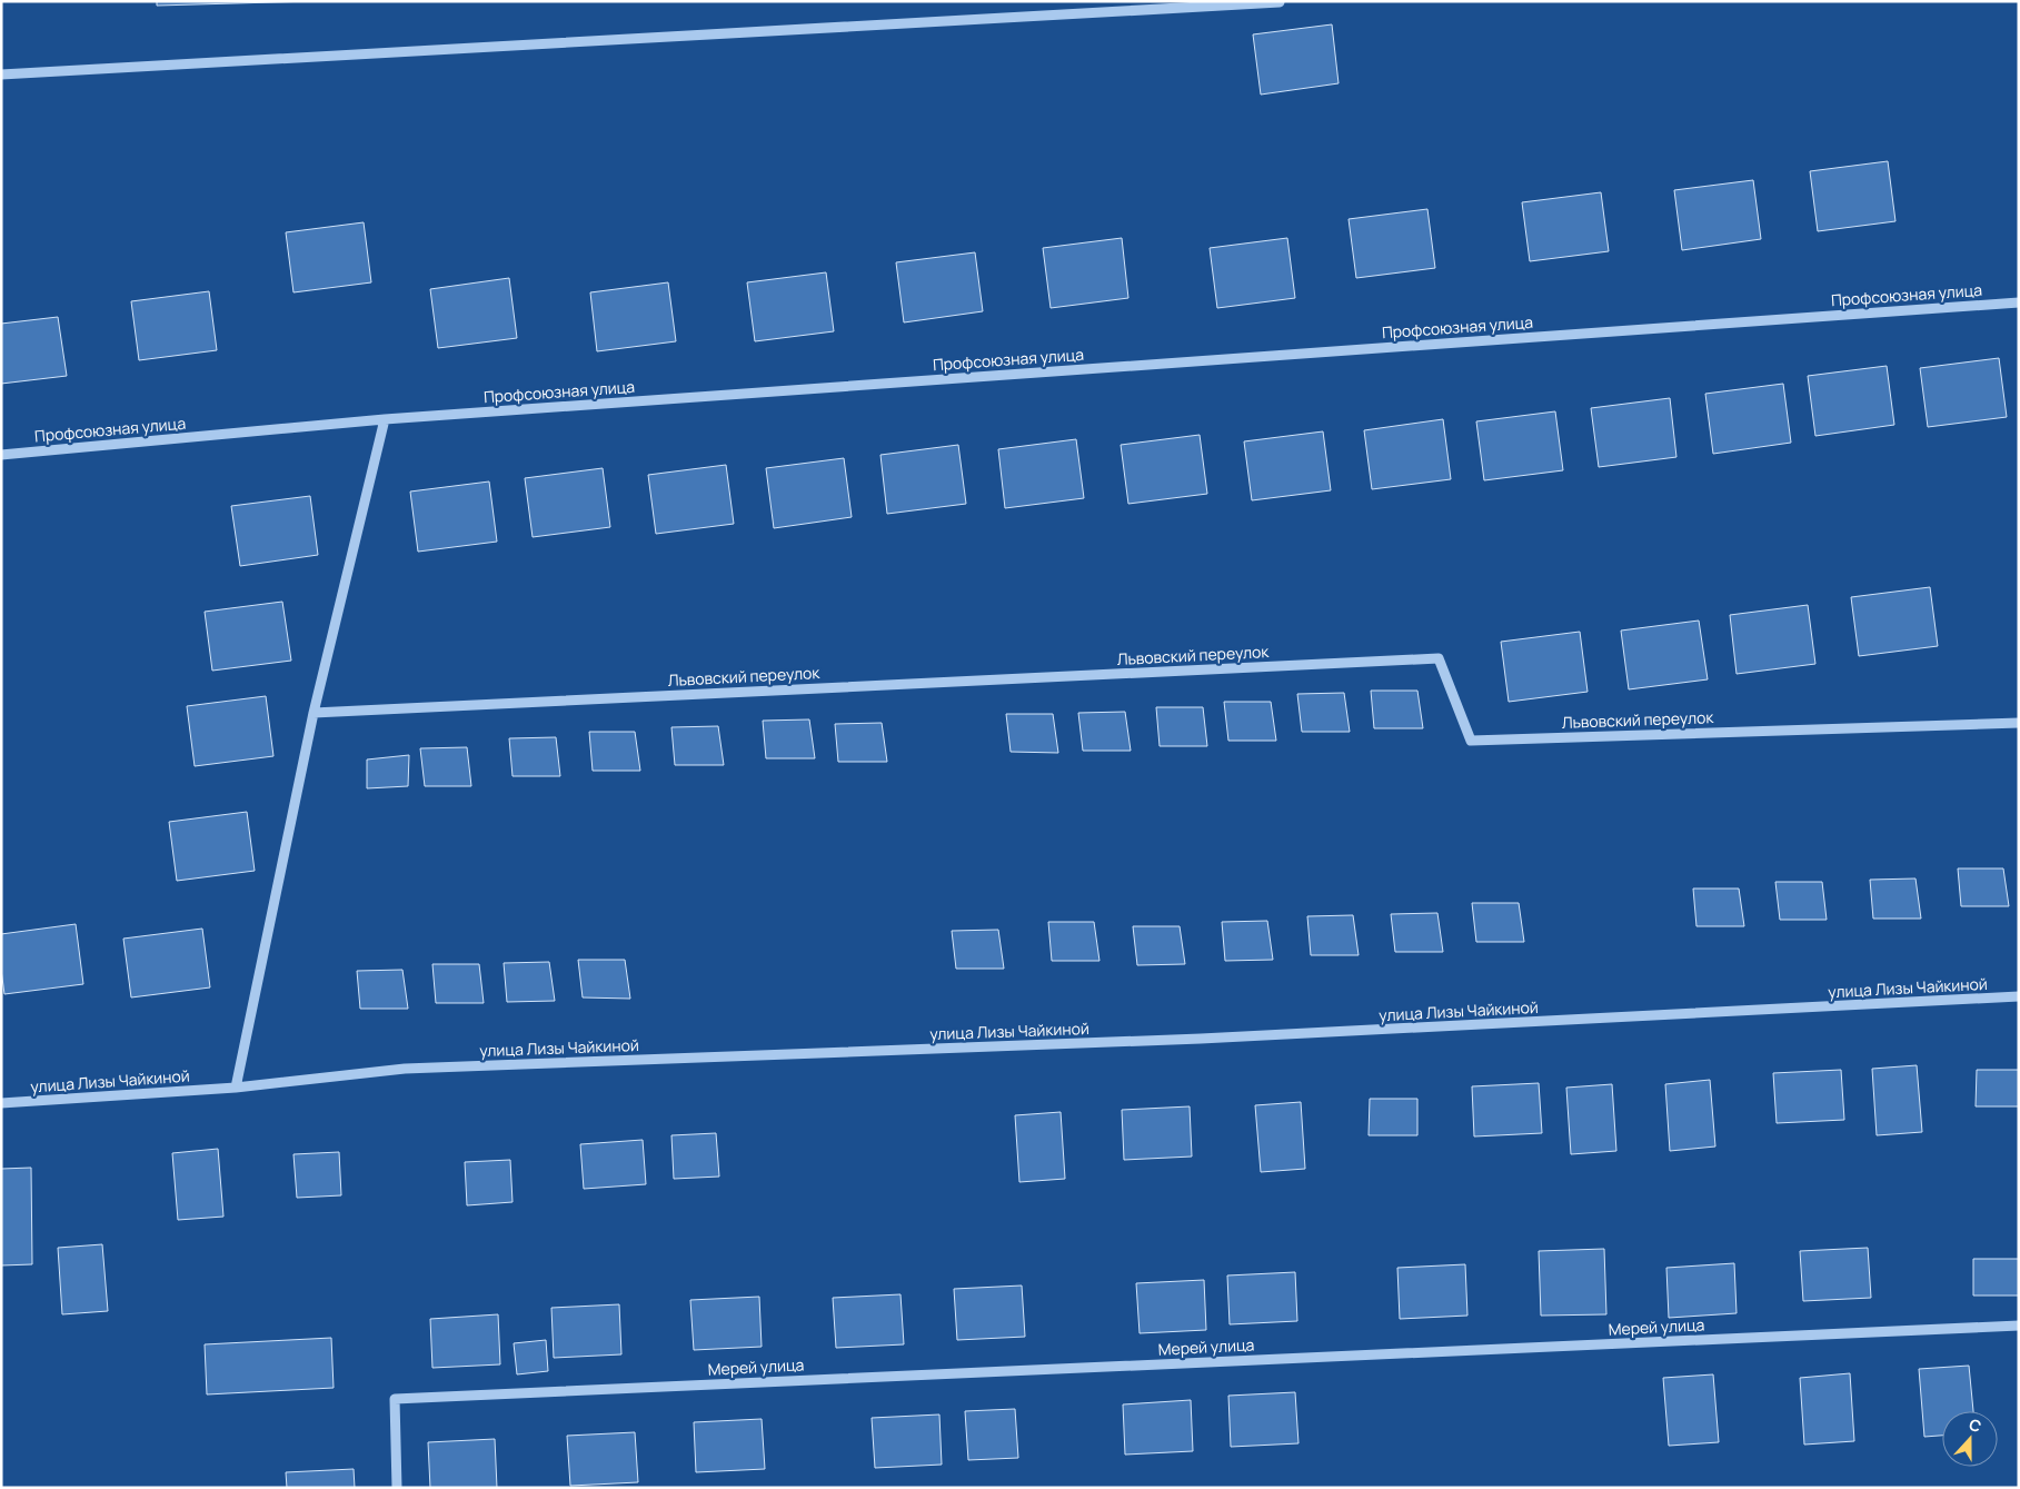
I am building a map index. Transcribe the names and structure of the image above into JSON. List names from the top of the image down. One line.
{"streets":{"street":["Профсоюзная улица","Львовский переулок","улица Лизы Чайкиной","Мерей улица"]},"north":"top"}
